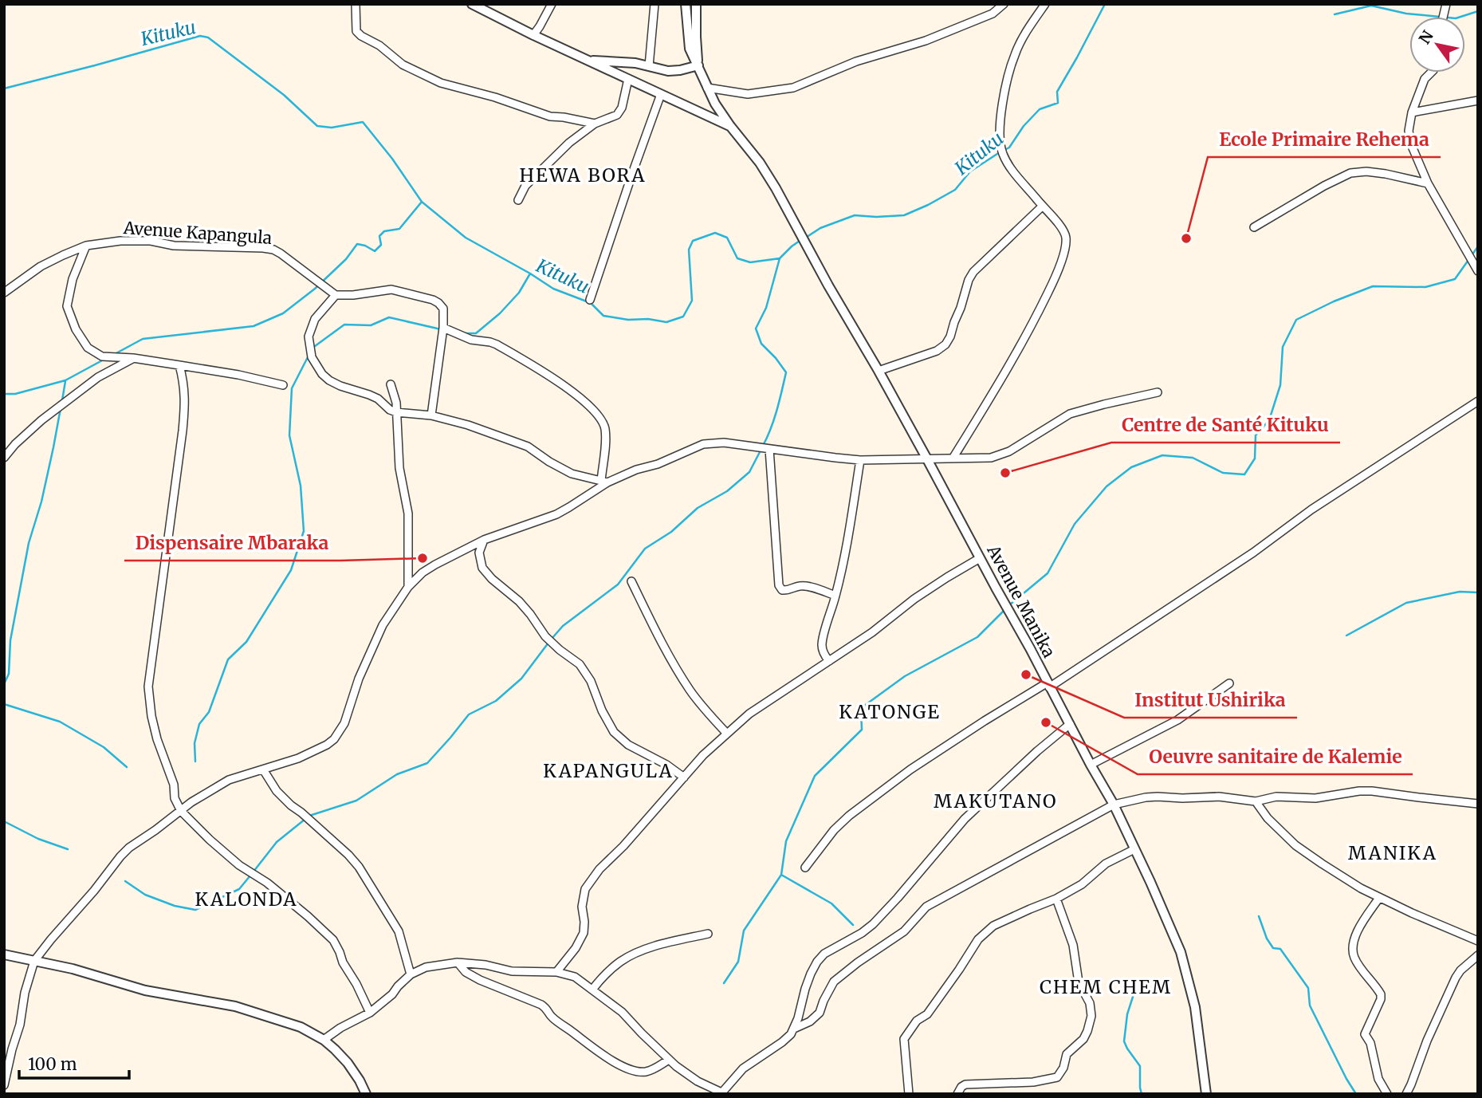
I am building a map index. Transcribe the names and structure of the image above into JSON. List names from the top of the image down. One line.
{"streets":{"street":["Avenue Kapangula","Avenue Manika"]},"districts":["HEWA BORA","KATONGE","KAPANGULA","MAKUTANO","MANIKA","KALONDA","CHEM CHEM"],"water":["Kituku"],"places":["Ecole Primaire Rehema","Centre de Santé Kituku","Dispensaire Mbaraka","Institut Ushirika","Oeuvre sanitaire de Kalemie"],"scale_bar":"100 m","north":"top left"}
